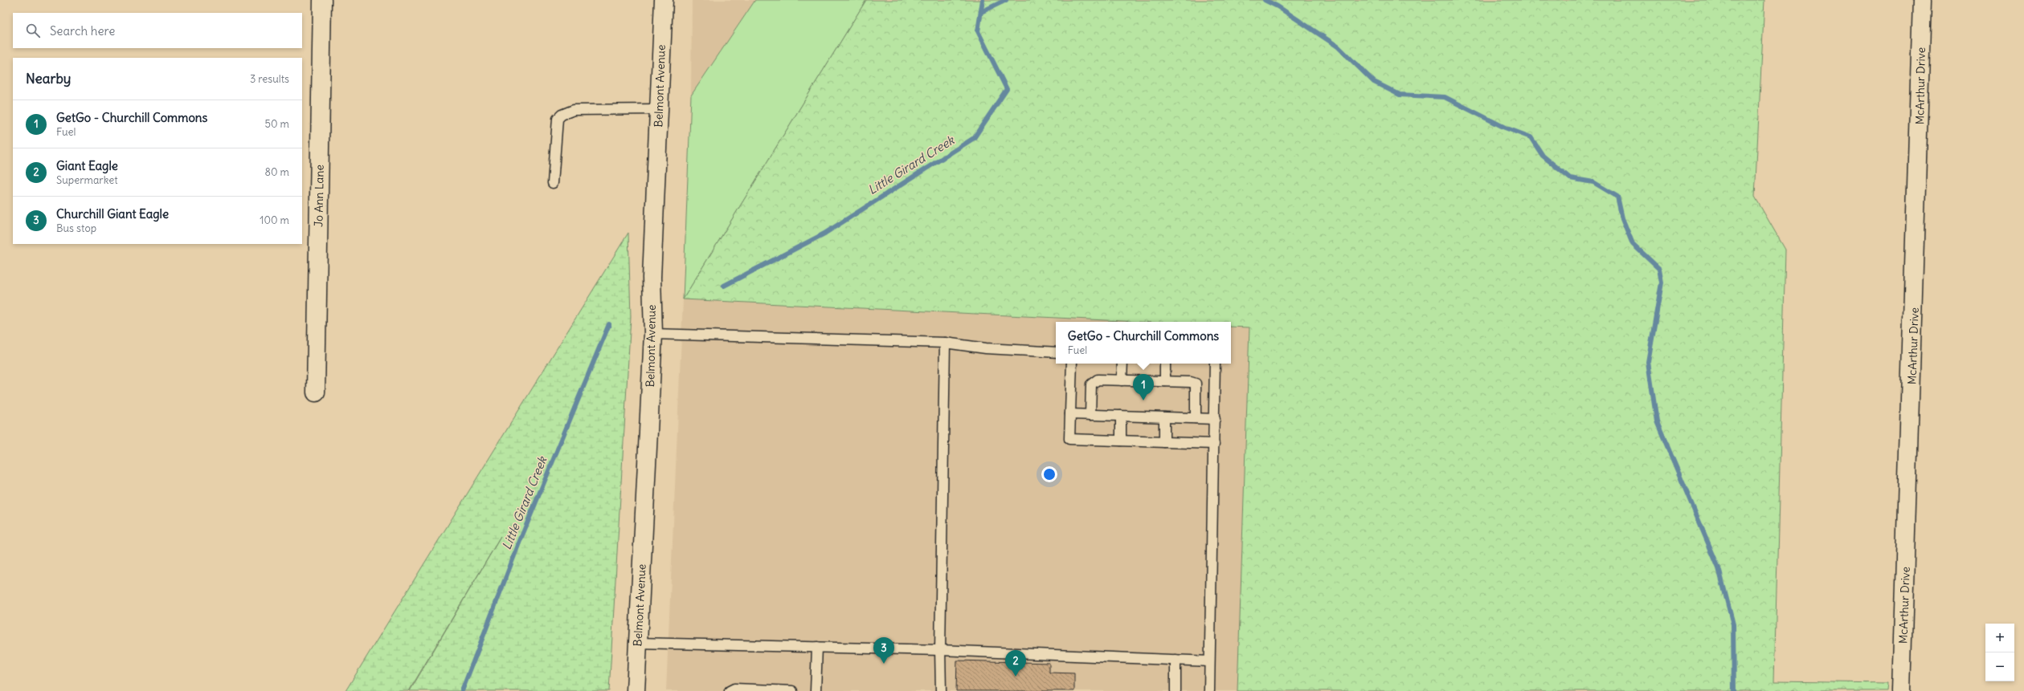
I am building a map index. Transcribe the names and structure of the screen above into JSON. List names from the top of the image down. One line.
{"streets":{"street":["Belmont Avenue","McArthur Drive","Jo Ann Lane"]},"water":["Little Girard Creek"],"page":{"search":"Search here","heading":["Nearby","3 results"],"list":[{"mark":"1","name":"GetGo - Churchill Commons","note":"Fuel","value":"50 m"},{"mark":"2","name":"Giant Eagle","note":"Supermarket","value":"80 m"},{"mark":"3","name":"Churchill Giant Eagle","note":"Bus stop","value":"100 m"}],"popup":["GetGo - Churchill Commons","Fuel"],"pins":["1","3","2"],"map_buttons":["+","−"]}}
